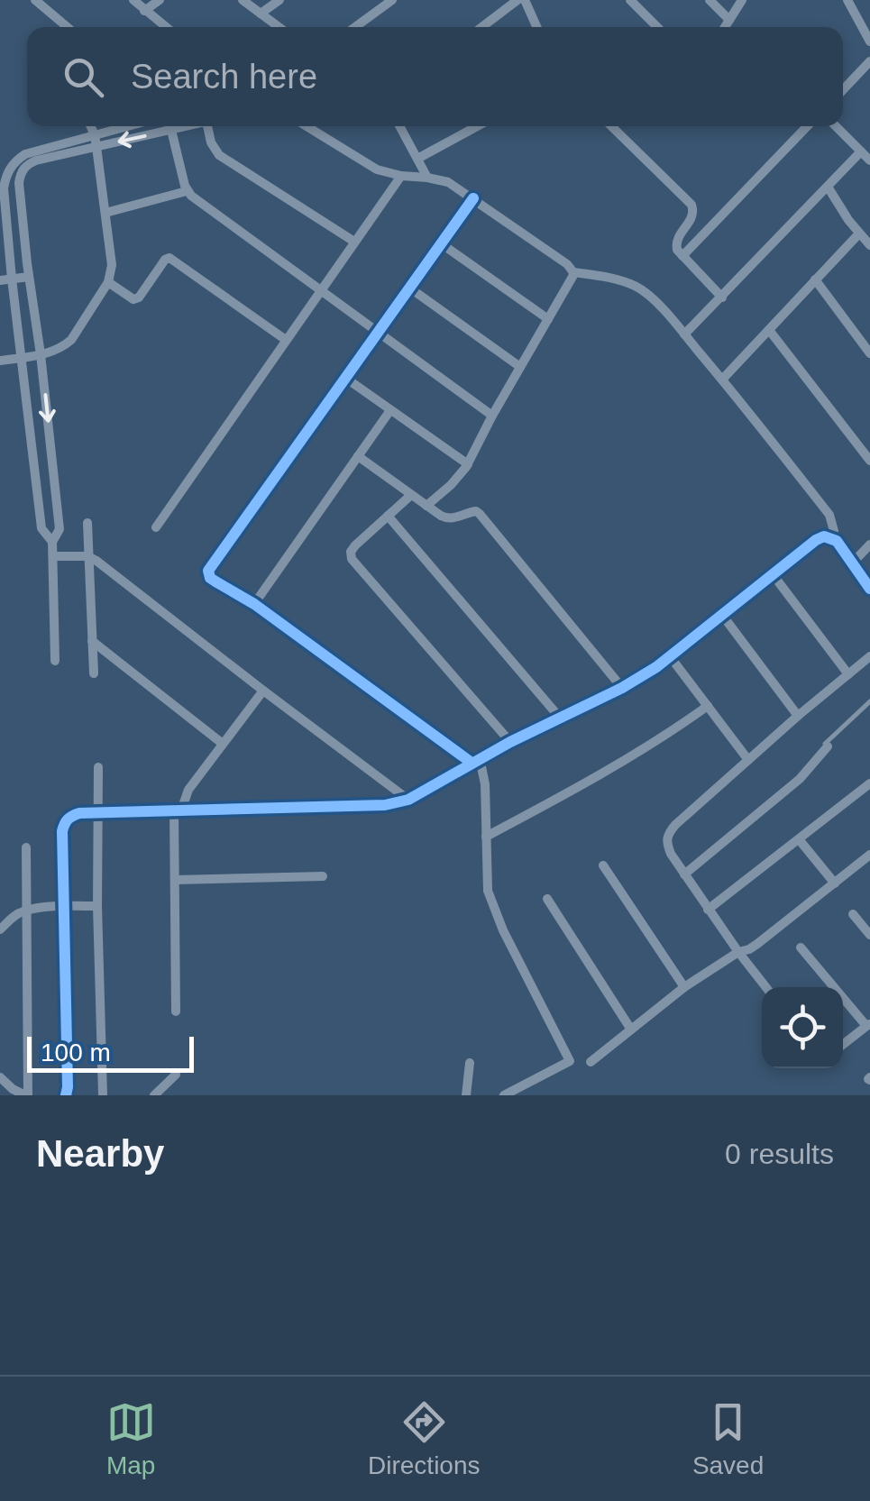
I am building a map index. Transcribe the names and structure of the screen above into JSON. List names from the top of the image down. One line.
{"scale_bar":"100 m","page":{"search":"Search here","scale":"100 m","heading":["Nearby","0 results"],"nav":["Map","Directions","Saved"]}}
